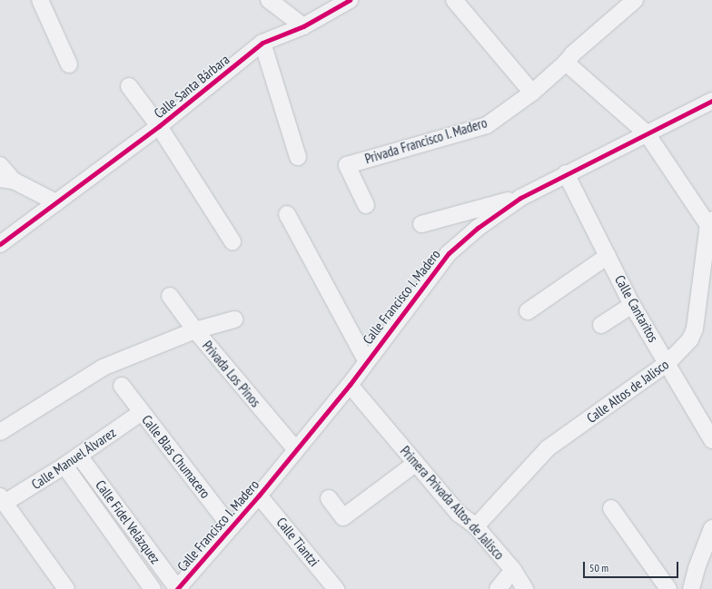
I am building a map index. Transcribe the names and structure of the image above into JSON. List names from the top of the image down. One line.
{"streets":{"street":["Calle Santa Bárbara","Privada Francisco I. Madero","Calle Francisco I. Madero","Calle Cantaritos","Privada Los Pinos","Calle Altos de Jalisco","Calle Blas Chumacero","Calle Manuel Álvarez","Primera Privada Altos de Jalisco","Calle Fidel Velázquez","Calle Tiantzi"]},"crossings":[["Calle Francisco I. Madero","Calle Cantaritos"],["Calle Francisco I. Madero","Privada Los Pinos"],["Calle Francisco I. Madero","Calle Blas Chumacero"],["Calle Francisco I. Madero","Primera Privada Altos de Jalisco"],["Calle Francisco I. Madero","Calle Fidel Velázquez"],["Calle Francisco I. Madero","Calle Tiantzi"],["Calle Cantaritos","Calle Altos de Jalisco"],["Calle Altos de Jalisco","Primera Privada Altos de Jalisco"],["Calle Blas Chumacero","Calle Manuel Álvarez"],["Calle Manuel Álvarez","Calle Fidel Velázquez"]],"scale_bar":"50 m"}
